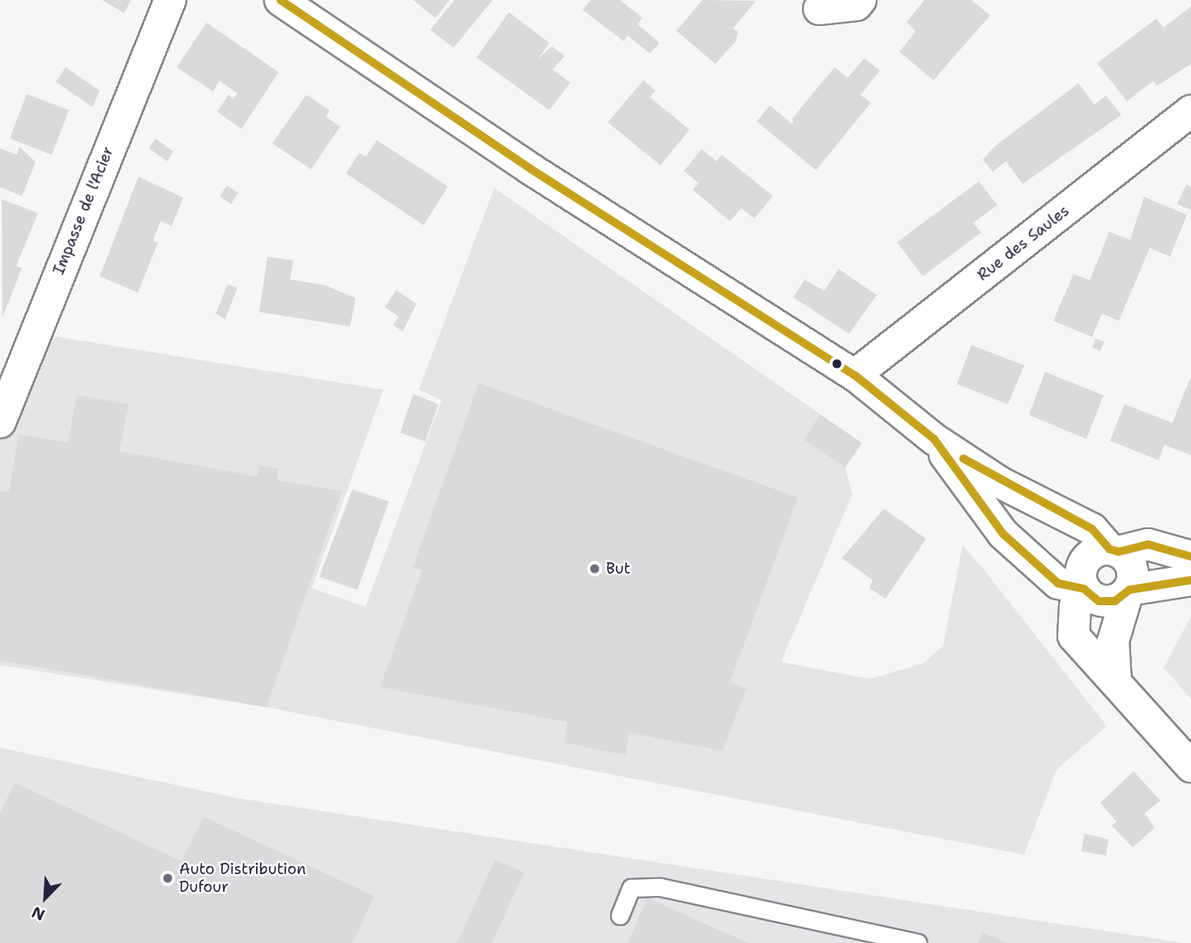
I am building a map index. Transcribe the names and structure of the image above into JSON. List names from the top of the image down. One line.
{"streets":{"main road":["Impasse de l'Acier","Rue des Saules"]},"places":["But","Auto Distribution Dufour"],"north":"bottom left"}
